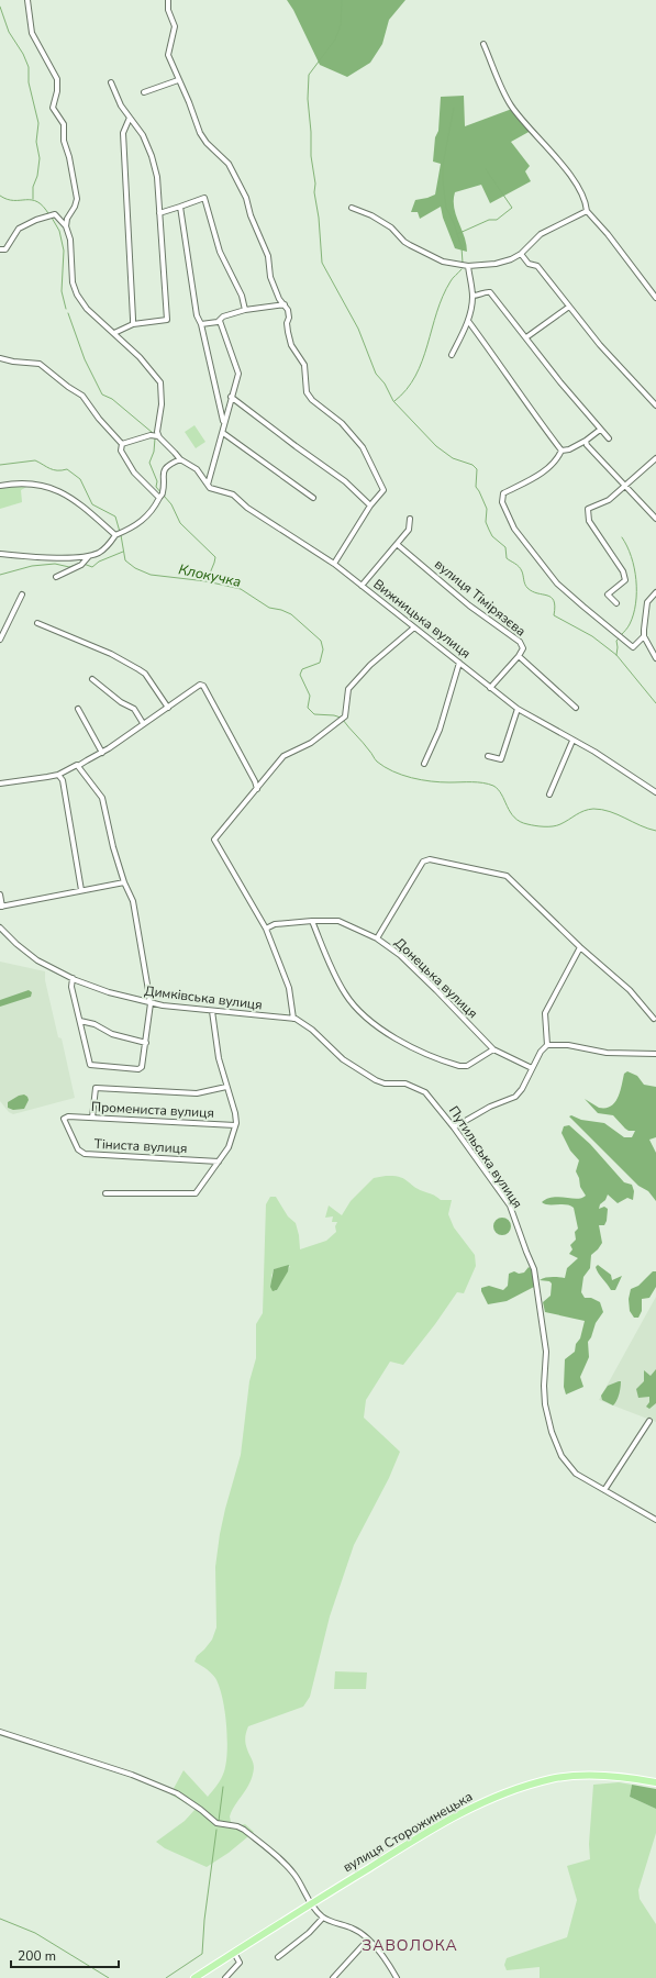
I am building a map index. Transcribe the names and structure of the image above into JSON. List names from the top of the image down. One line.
{"streets":{"main road":["вулиця Сторожинецька"],"street":["вулиця Тімірязєва","Вижницька вулиця","Донецька вулиця","Димківська вулиця","Промениста вулиця","Тіниста вулиця","Путильська вулиця"]},"crossings":[["Димківська вулиця","Путильська вулиця"],["Промениста вулиця","Тіниста вулиця"]],"districts":["ЗАВОЛОКА"],"water":["Клокучка"],"scale_bar":"200 m"}
